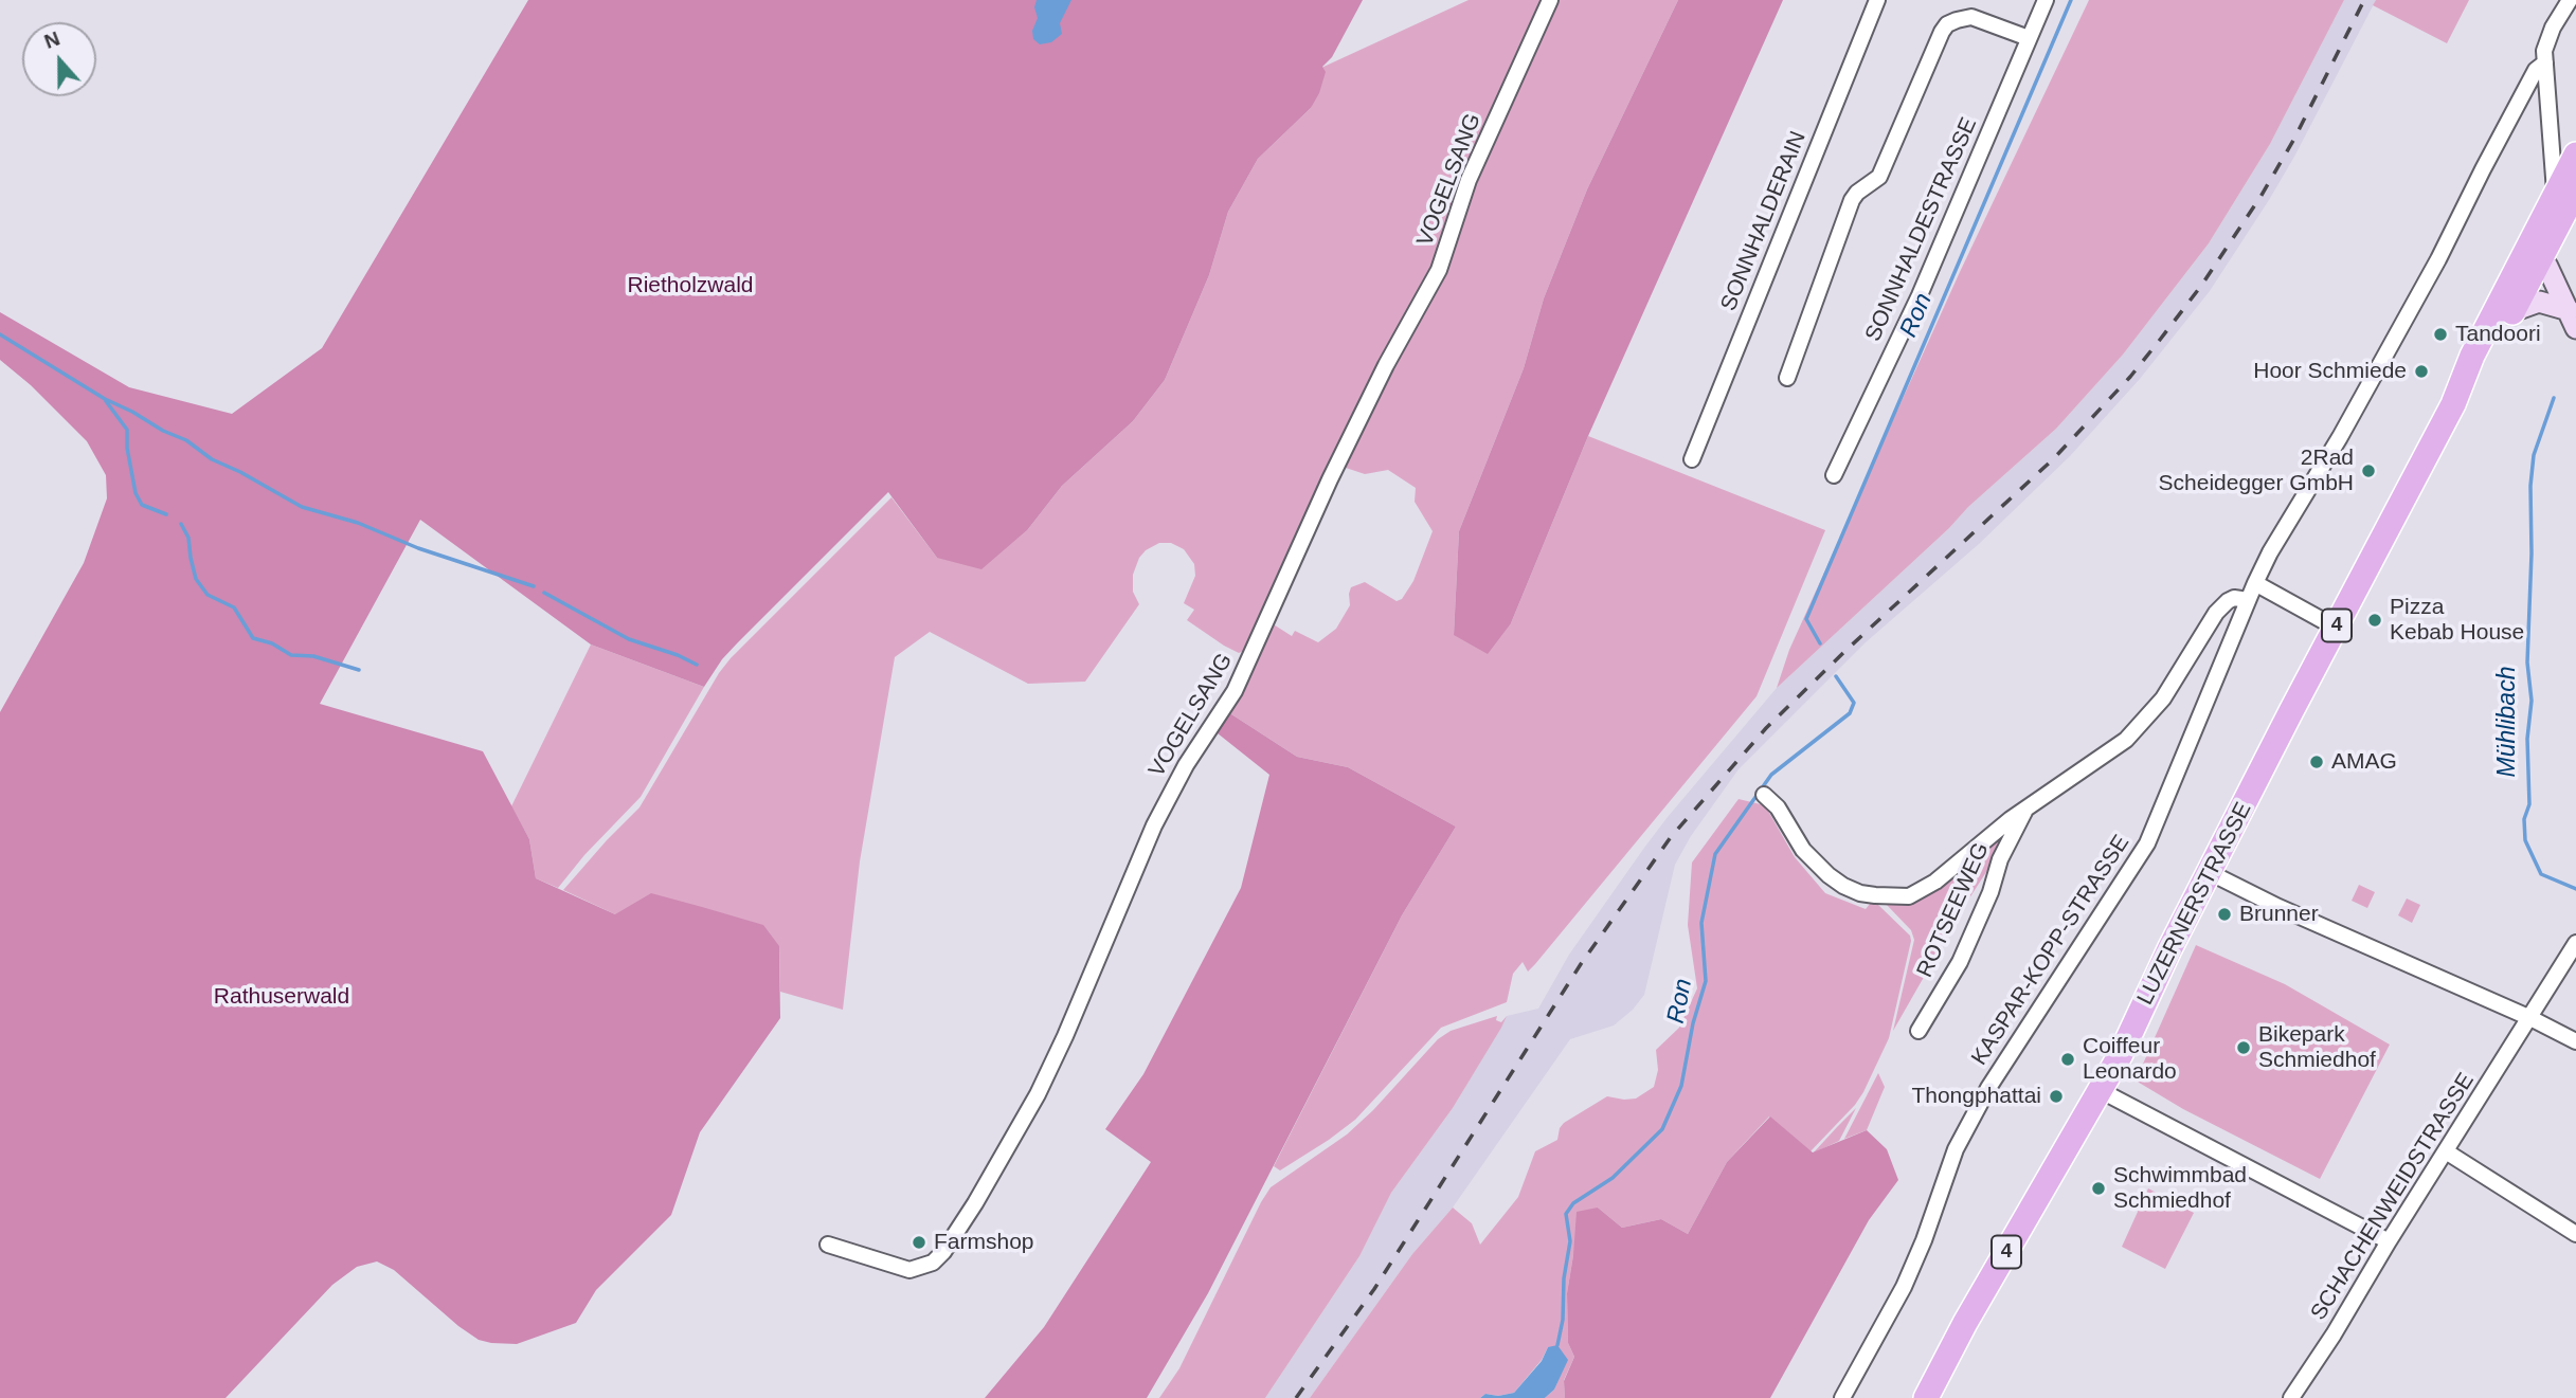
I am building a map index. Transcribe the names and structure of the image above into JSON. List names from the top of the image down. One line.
{"streets":{"main road":["4","LUZERNERSTRASSE"],"street":["VOGELSANG","SONNHALDERAIN","SONNHALDESTRASSE","ROTSEEWEG","KASPAR-KOPP-STRASSE","SCHACHENWEIDSTRASSE"]},"crossings":[["4","LUZERNERSTRASSE"],["ROTSEEWEG","KASPAR-KOPP-STRASSE"]],"water":["Ron","Mühlibach"],"parks":["Rietholzwald","Rathuserwald"],"places":["Tandoori","Hoor Schmiede","2Rad Scheidegger GmbH","Pizza Kebab House","AMAG","Brunner","Bikepark Schmiedhof","Coiffeur Leonardo","Thongphattai","Schwimmbad Schmiedhof","Farmshop"],"north":"top"}
